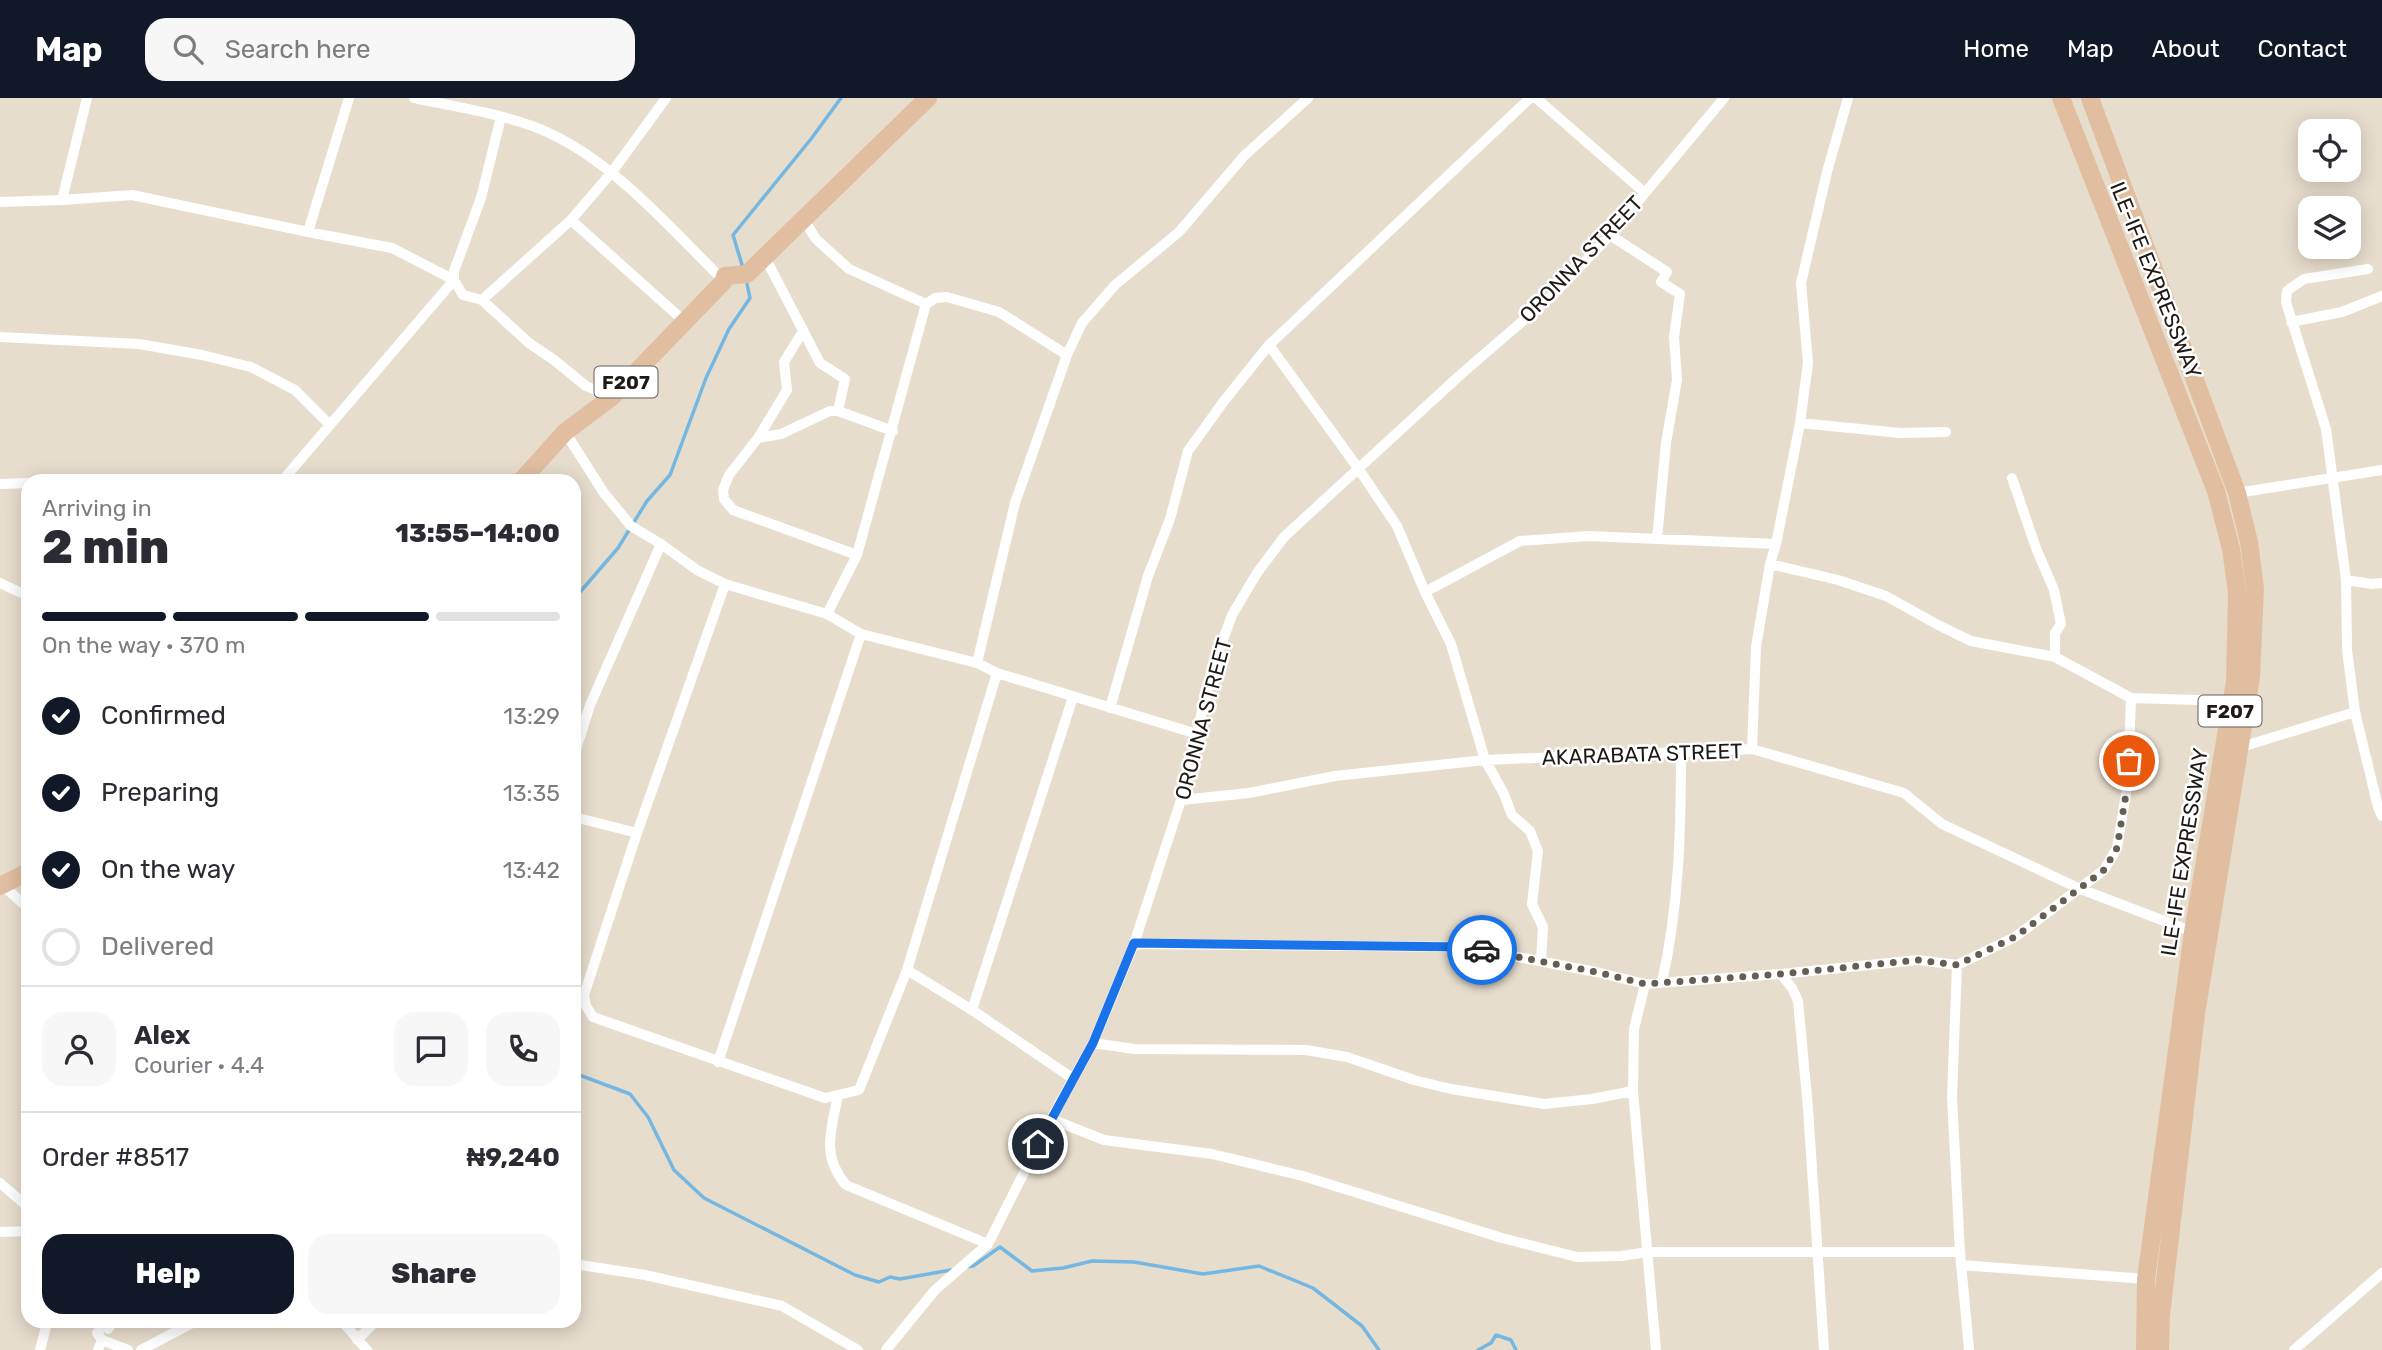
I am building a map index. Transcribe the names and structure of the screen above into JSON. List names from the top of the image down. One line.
{"streets":{"main road":["ILE-IFE EXPRESSWAY","F207"],"street":["ORONNA STREET","AKARABATA STREET"]},"crossings":[["ORONNA STREET","AKARABATA STREET"],["ILE-IFE EXPRESSWAY","AKARABATA STREET"]],"page":{"header":"Map","search":"Search here","nav":["Home","Map","About","Contact"],"heading":["2 min","Arriving in","13:55–14:00"],"panel":["Alex","Courier · 4.4","Order #8517","₦9,240"],"bar":"On the way · 370 m","list":[["Confirmed","13:29"],["Preparing","13:35"],["On the way","13:42"],"Delivered"],"buttons":["Help","Share"]}}
